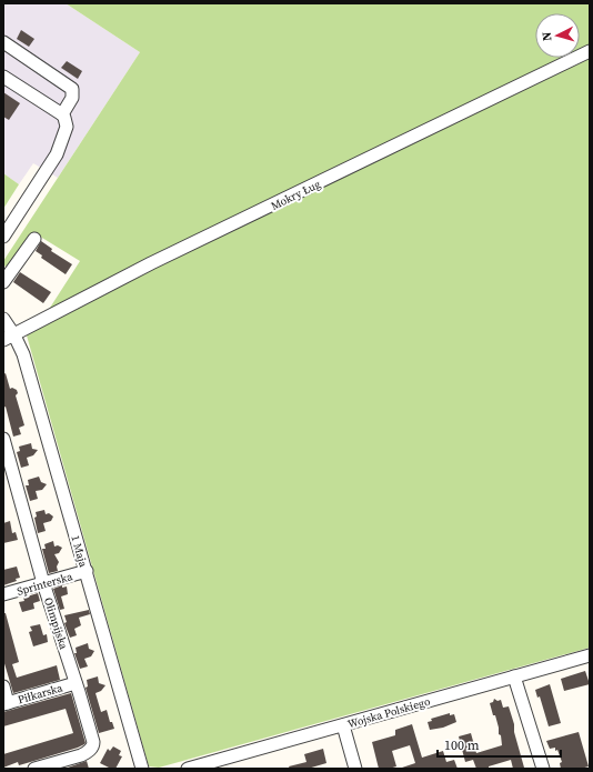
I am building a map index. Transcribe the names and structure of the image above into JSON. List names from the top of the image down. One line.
{"streets":{"street":["Mokry Ług","1 Maja","Sprinterska","Olimpijska","Piłkarska","Wojska Polskiego"]},"crossings":[["Mokry Ług","1 Maja"],["1 Maja","Sprinterska"],["Sprinterska","Olimpijska"],["Olimpijska","Piłkarska"]],"scale_bar":"100 m","north":"left"}
